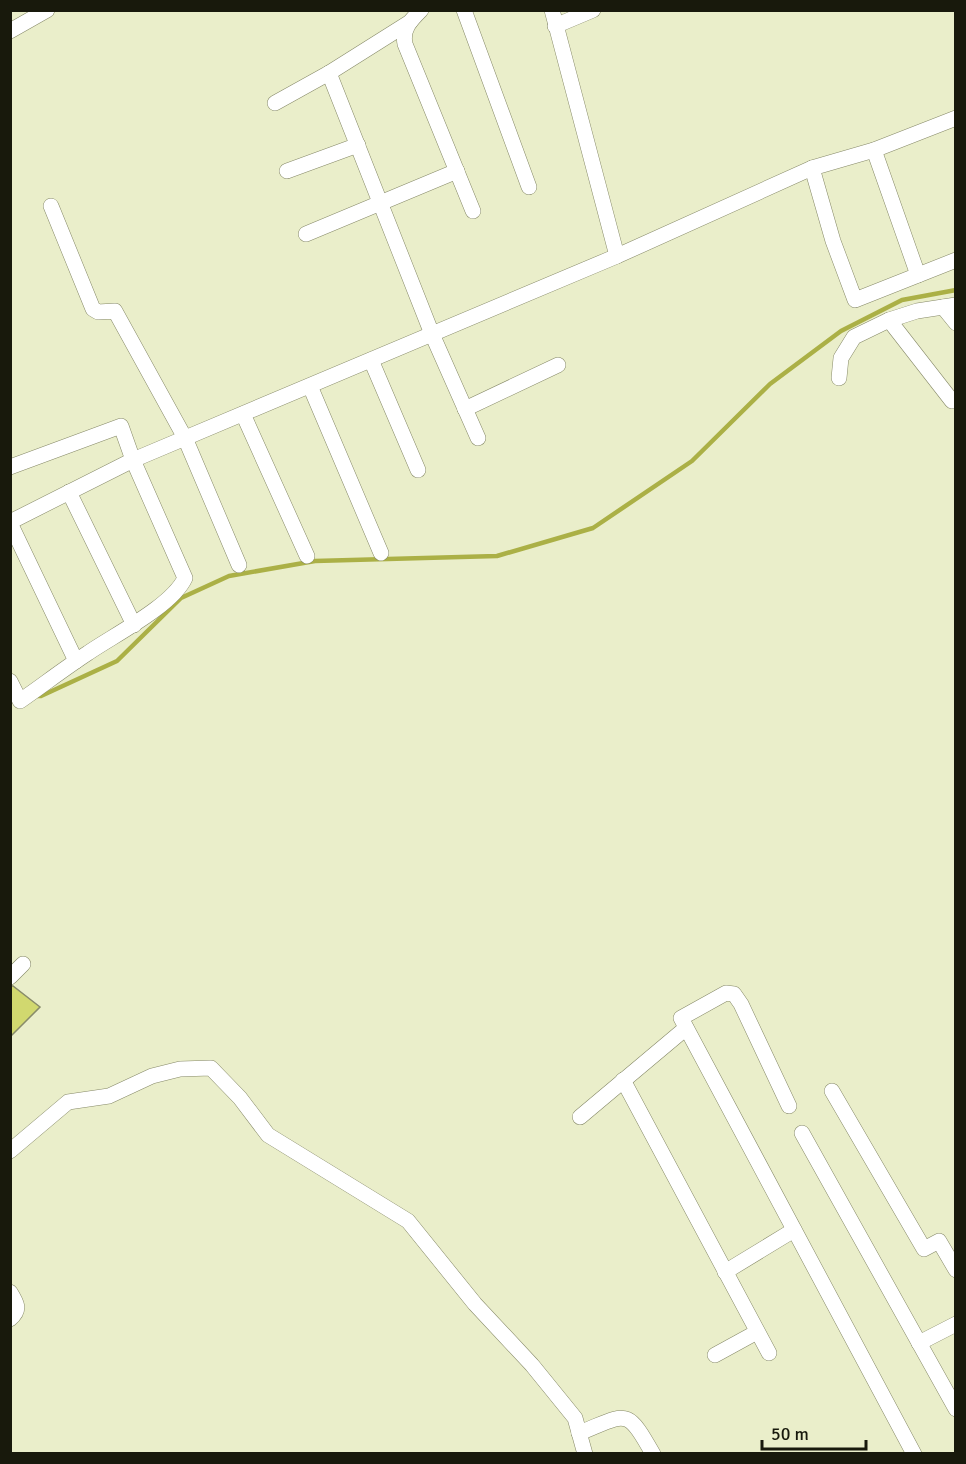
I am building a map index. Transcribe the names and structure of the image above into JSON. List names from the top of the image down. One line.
{"scale_bar":"50 m"}
